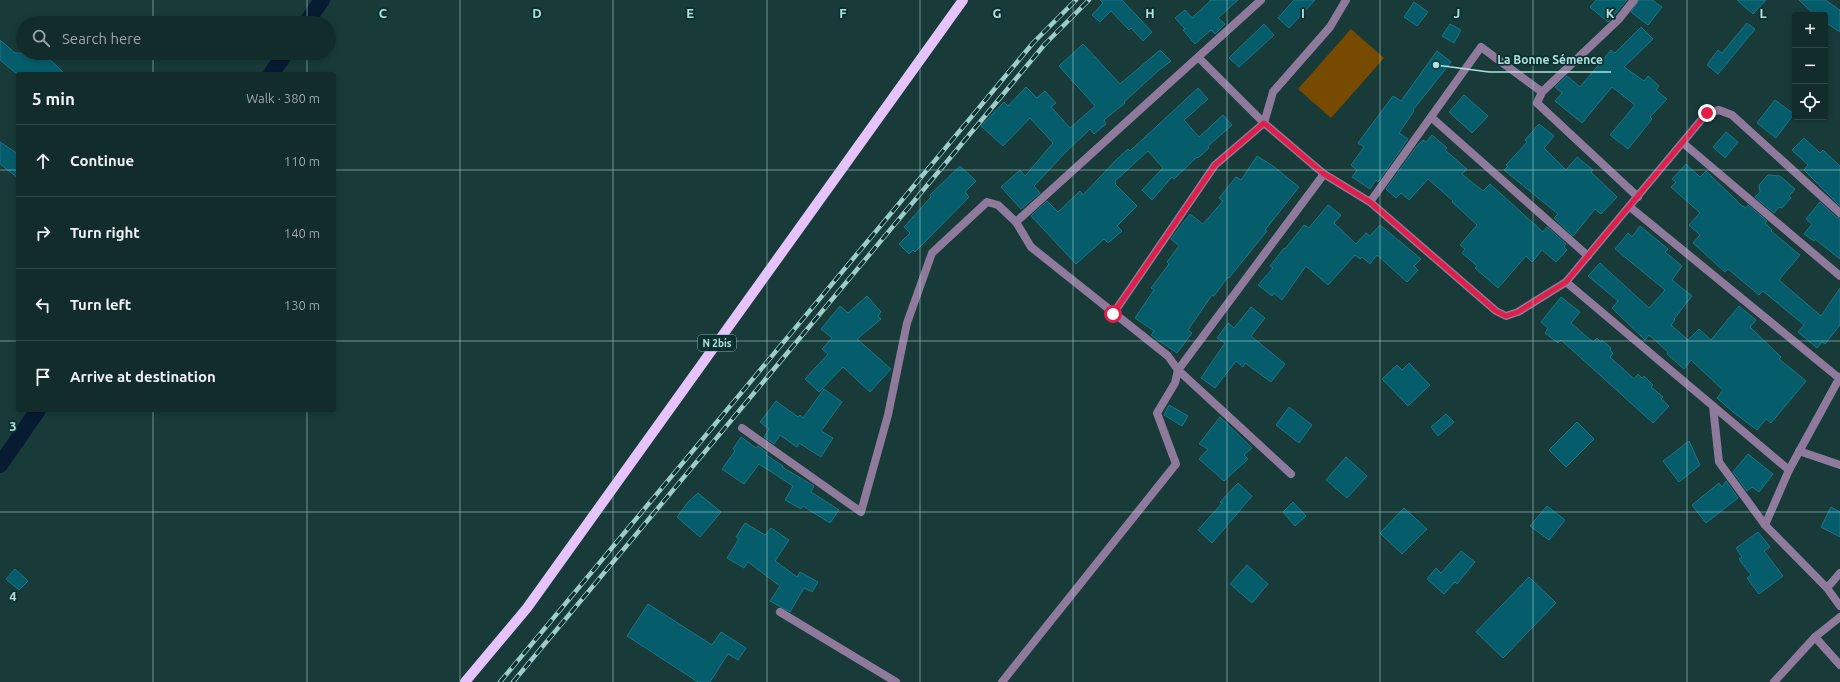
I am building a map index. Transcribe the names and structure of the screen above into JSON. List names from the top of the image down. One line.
{"streets":{"main road":["N 2bis"]},"places":["La Bonne Sémence"],"page":{"map_buttons":["+","−"],"search":"Search here","heading":["5 min","Walk · 380 m"],"list":[["Continue","110 m"],["Turn right","140 m"],["Turn left","130 m"],"Arrive at destination"]},"grid":{"columns":["C","D","E","F","G","H","I","J","K","L"],"rows":["3","4"]}}
